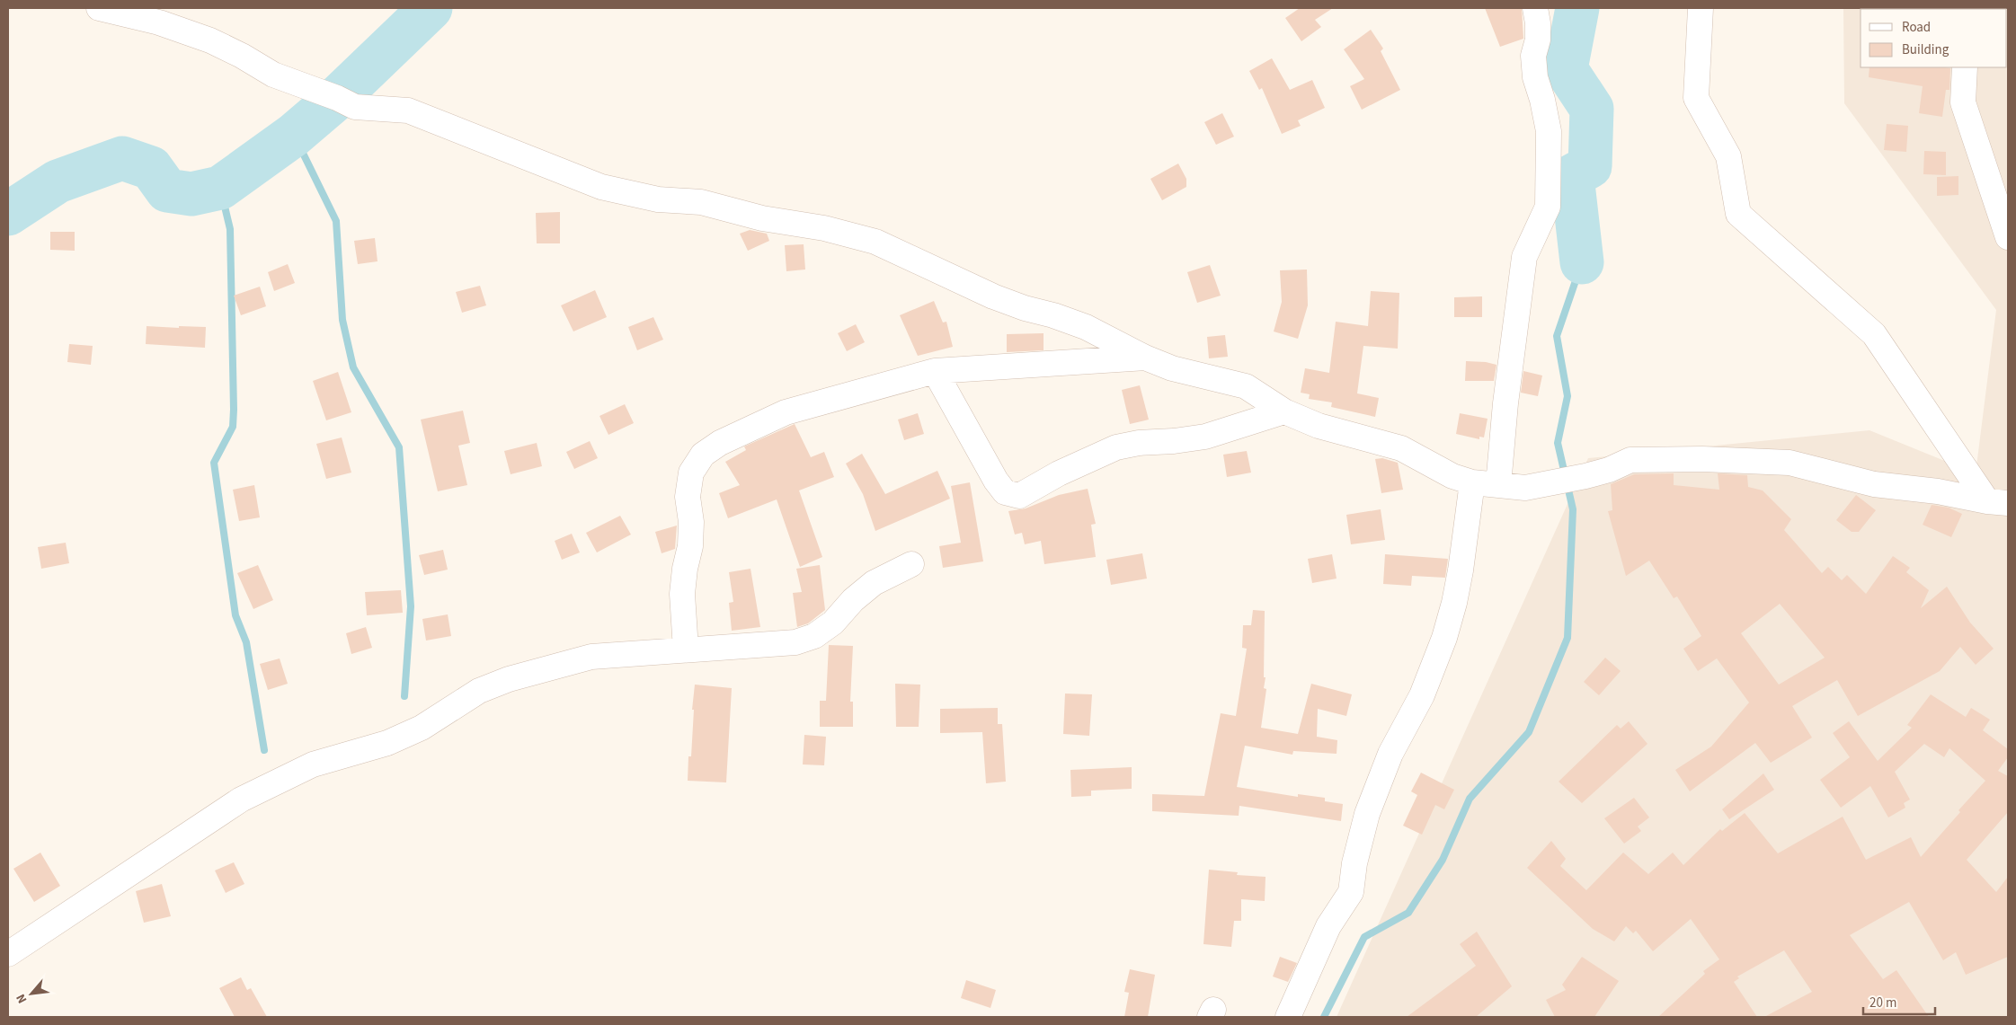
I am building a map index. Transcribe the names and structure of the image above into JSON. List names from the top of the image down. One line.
{"legend":["Road","Building"],"scale_bar":"20 m","north":"bottom left"}
